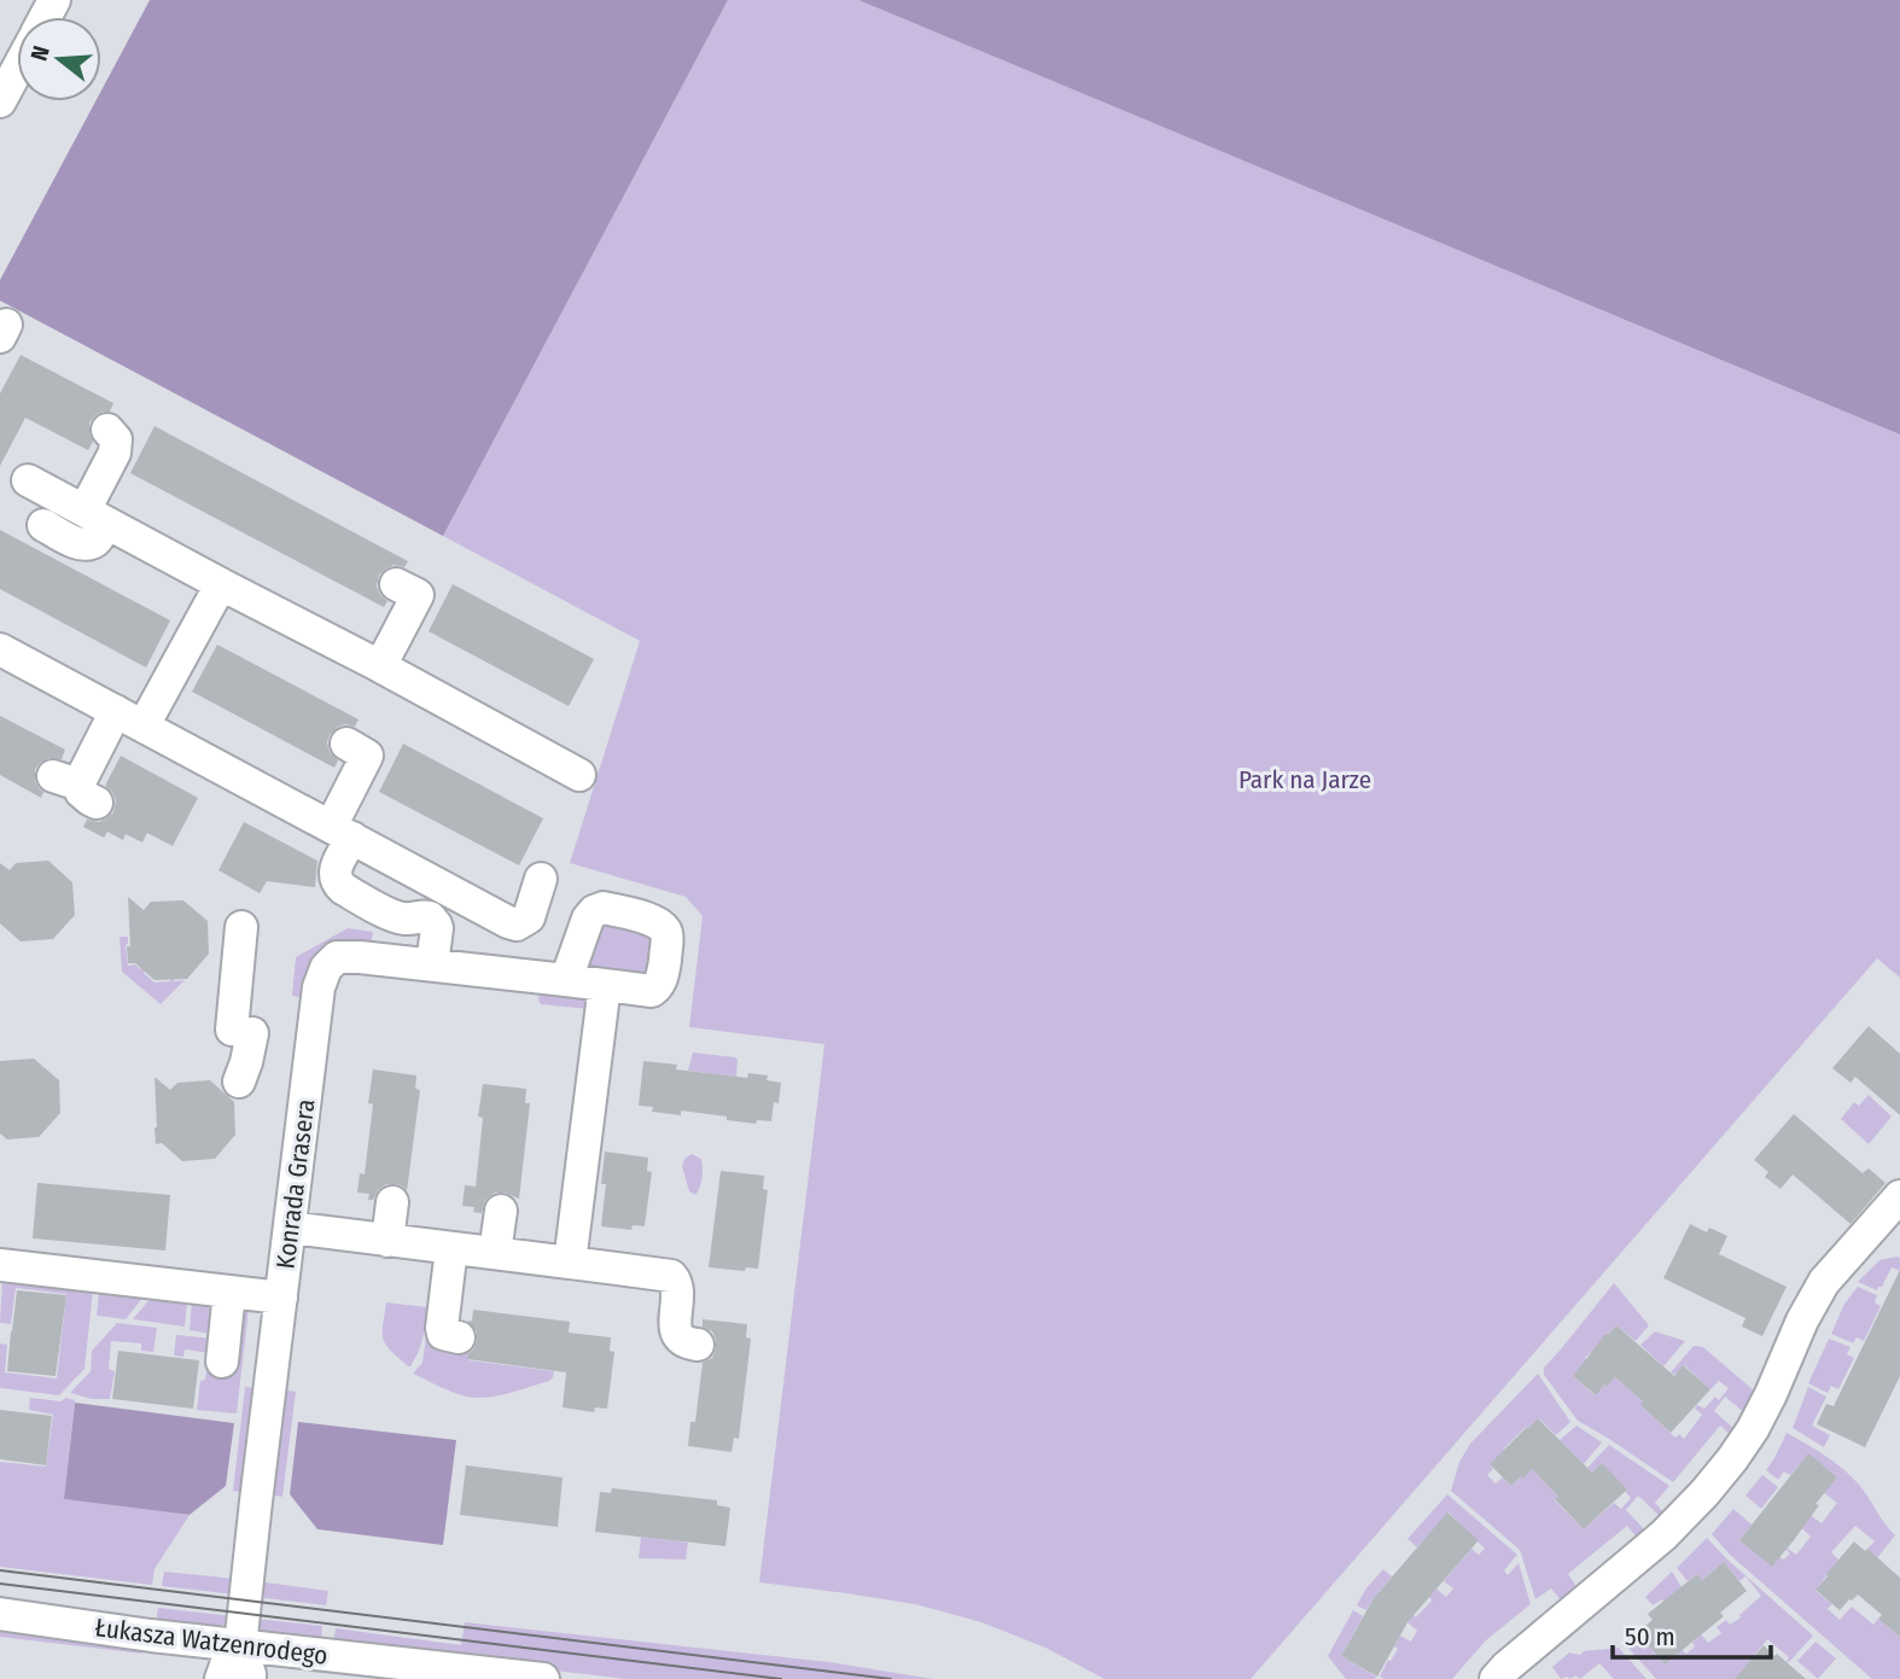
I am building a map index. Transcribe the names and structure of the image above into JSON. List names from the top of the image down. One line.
{"streets":{"street":["Konrada Grasera","Łukasza Watzenrodego"]},"crossings":[["Konrada Grasera","Łukasza Watzenrodego"]],"parks":["Park na Jarze"],"scale_bar":"50 m","north":"left"}
